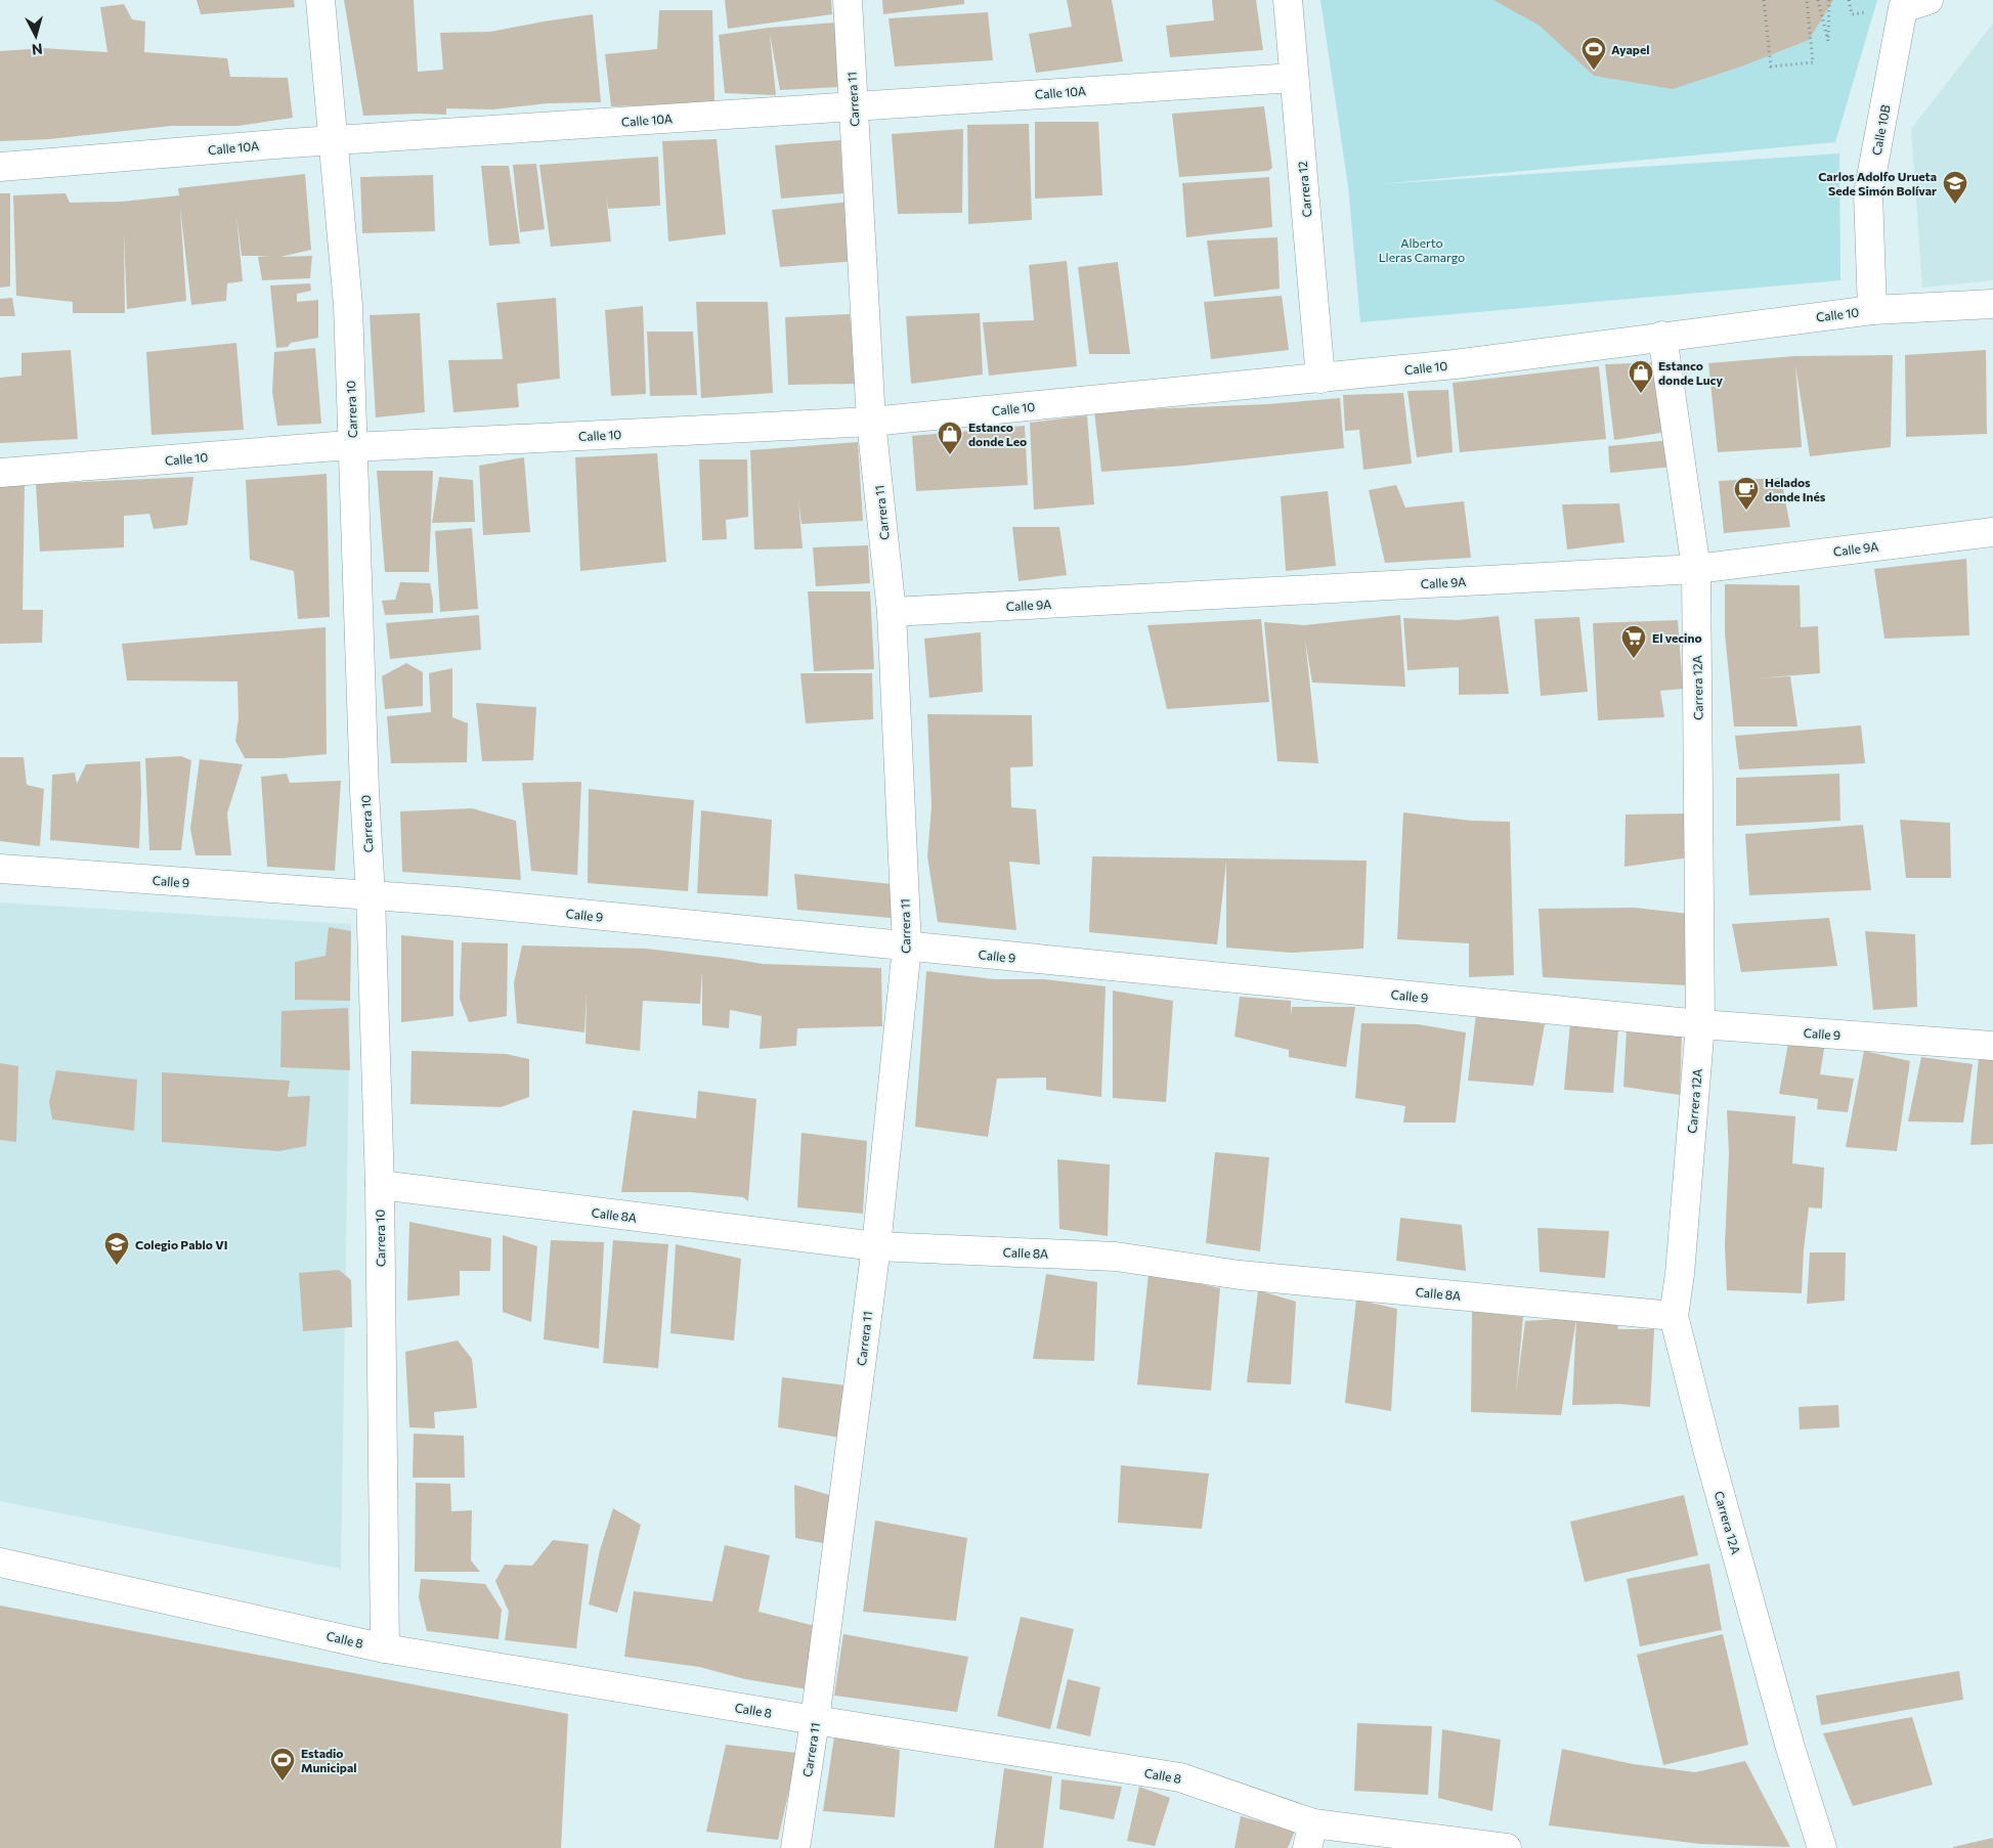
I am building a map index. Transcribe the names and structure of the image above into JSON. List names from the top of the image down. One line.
{"streets":{"street":["Calle 10A","Carrera 11","Calle 10B","Carrera 12","Calle 10","Carrera 10","Calle 9A","Carrera 12A","Calle 9","Calle 8A","Calle 8"]},"crossings":[["Calle 10A","Carrera 11"],["Calle 10A","Carrera 12"],["Calle 10A","Carrera 10"],["Carrera 11","Calle 10"],["Carrera 11","Calle 9A"],["Carrera 11","Calle 9"],["Carrera 11","Calle 8A"],["Carrera 11","Calle 8"],["Calle 10B","Calle 10"],["Carrera 12","Calle 10"],["Calle 10","Carrera 10"],["Calle 10","Carrera 12A"],["Carrera 10","Calle 9"],["Carrera 10","Calle 8A"],["Carrera 10","Calle 8"],["Calle 9A","Carrera 12A"],["Carrera 12A","Calle 9"],["Carrera 12A","Calle 8A"]],"parks":["Alberto Lleras Camargo"],"places":{"sports":["Ayapel","Estadio Municipal"],"school or university":["Carlos Adolfo Urueta Sede Simón Bolívar","Colegio Pablo VI"],"shop":["Estanco donde Lucy","Estanco donde Leo"],"cafe":["Helados donde Inés"],"supermarket":["El vecino"]},"north":"bottom"}
